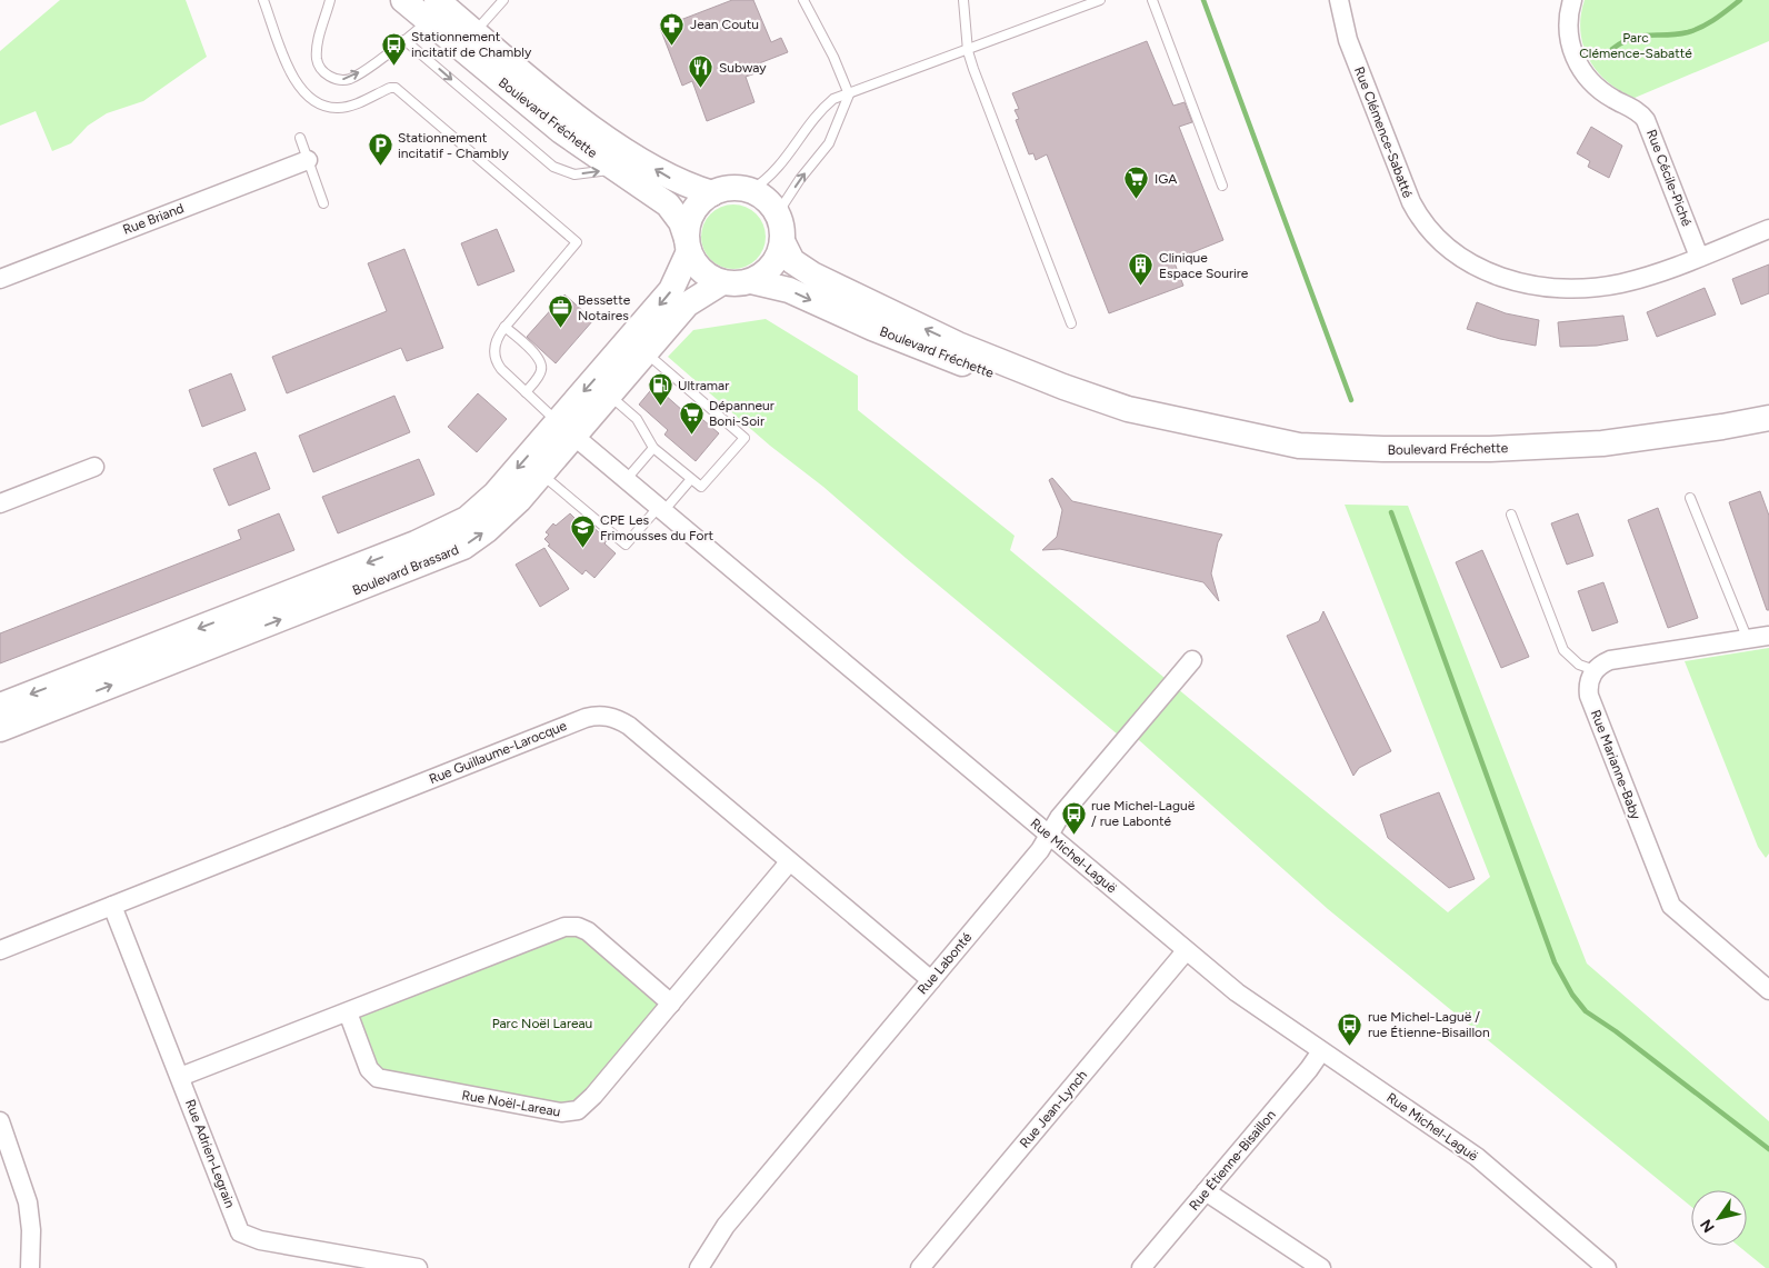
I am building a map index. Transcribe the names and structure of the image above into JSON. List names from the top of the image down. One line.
{"streets":{"main road":["Boulevard Fréchette","Boulevard Brassard"],"street":["Rue Clémence-Sabatté","Rue Cécile-Piché","Rue Briand","Rue Guillaume-Larocque","Rue Marianne-Baby","Rue Michel-Laguë","Rue Labonté","Rue Noël-Lareau","Rue Jean-Lynch","Rue Adrien-Legrain","Rue Étienne-Bisaillon"]},"crossings":[["Boulevard Fréchette","Boulevard Brassard"],["Rue Clémence-Sabatté","Rue Cécile-Piché"],["Boulevard Brassard","Rue Michel-Laguë"],["Rue Guillaume-Larocque","Rue Labonté"],["Rue Guillaume-Larocque","Rue Noël-Lareau"],["Rue Guillaume-Larocque","Rue Adrien-Legrain"],["Rue Michel-Laguë","Rue Labonté"],["Rue Michel-Laguë","Rue Jean-Lynch"],["Rue Michel-Laguë","Rue Étienne-Bisaillon"]],"parks":["Parc Clémence-Sabatté","Parc Noël Lareau"],"places":{"pharmacy":["Jean Coutu"],"bus stop":["Stationnement incitatif de Chambly","rue Michel-Laguë / rue Labonté","rue Michel-Laguë / rue Étienne-Bisaillon"],"restaurant":["Subway"],"parking":["Stationnement incitatif - Chambly"],"supermarket":["IGA","Dépanneur Boni-Soir"],"building":["Clinique Espace Sourire"],"office":["Bessette Notaires"],"fuel station":["Ultramar"],"school or university":["CPE Les Frimousses du Fort"]},"north":"bottom left"}
